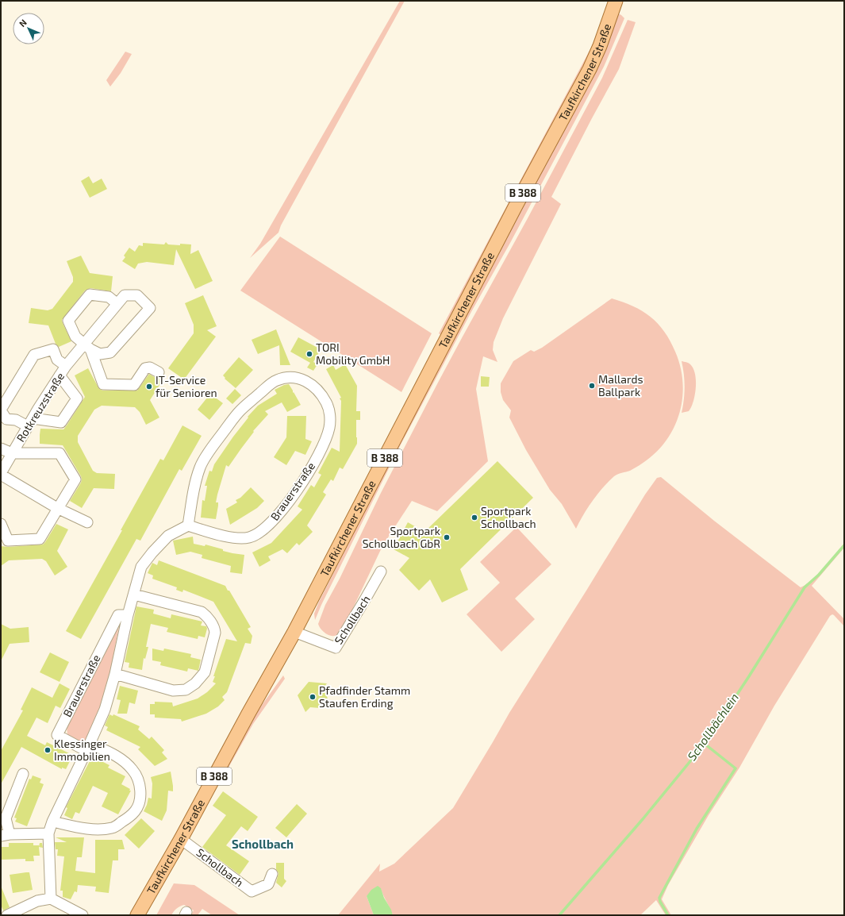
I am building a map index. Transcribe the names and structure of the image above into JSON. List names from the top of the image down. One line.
{"streets":{"main road":["Taufkirchener Straße","B 388"],"street":["Rotkreuzstraße","Brauerstraße","Schollbach"]},"crossings":[["Taufkirchener Straße","Schollbach"]],"districts":["Schollbach"],"water":["Schollbächlein"],"places":["TORI Mobility GmbH","Mallards Ballpark","IT-Service für Senioren","Sportpark Schollbach","Sportpark Schollbach GbR","Pfadfinder Stamm Staufen Erding","Klessinger Immobilien"],"north":"top left"}
